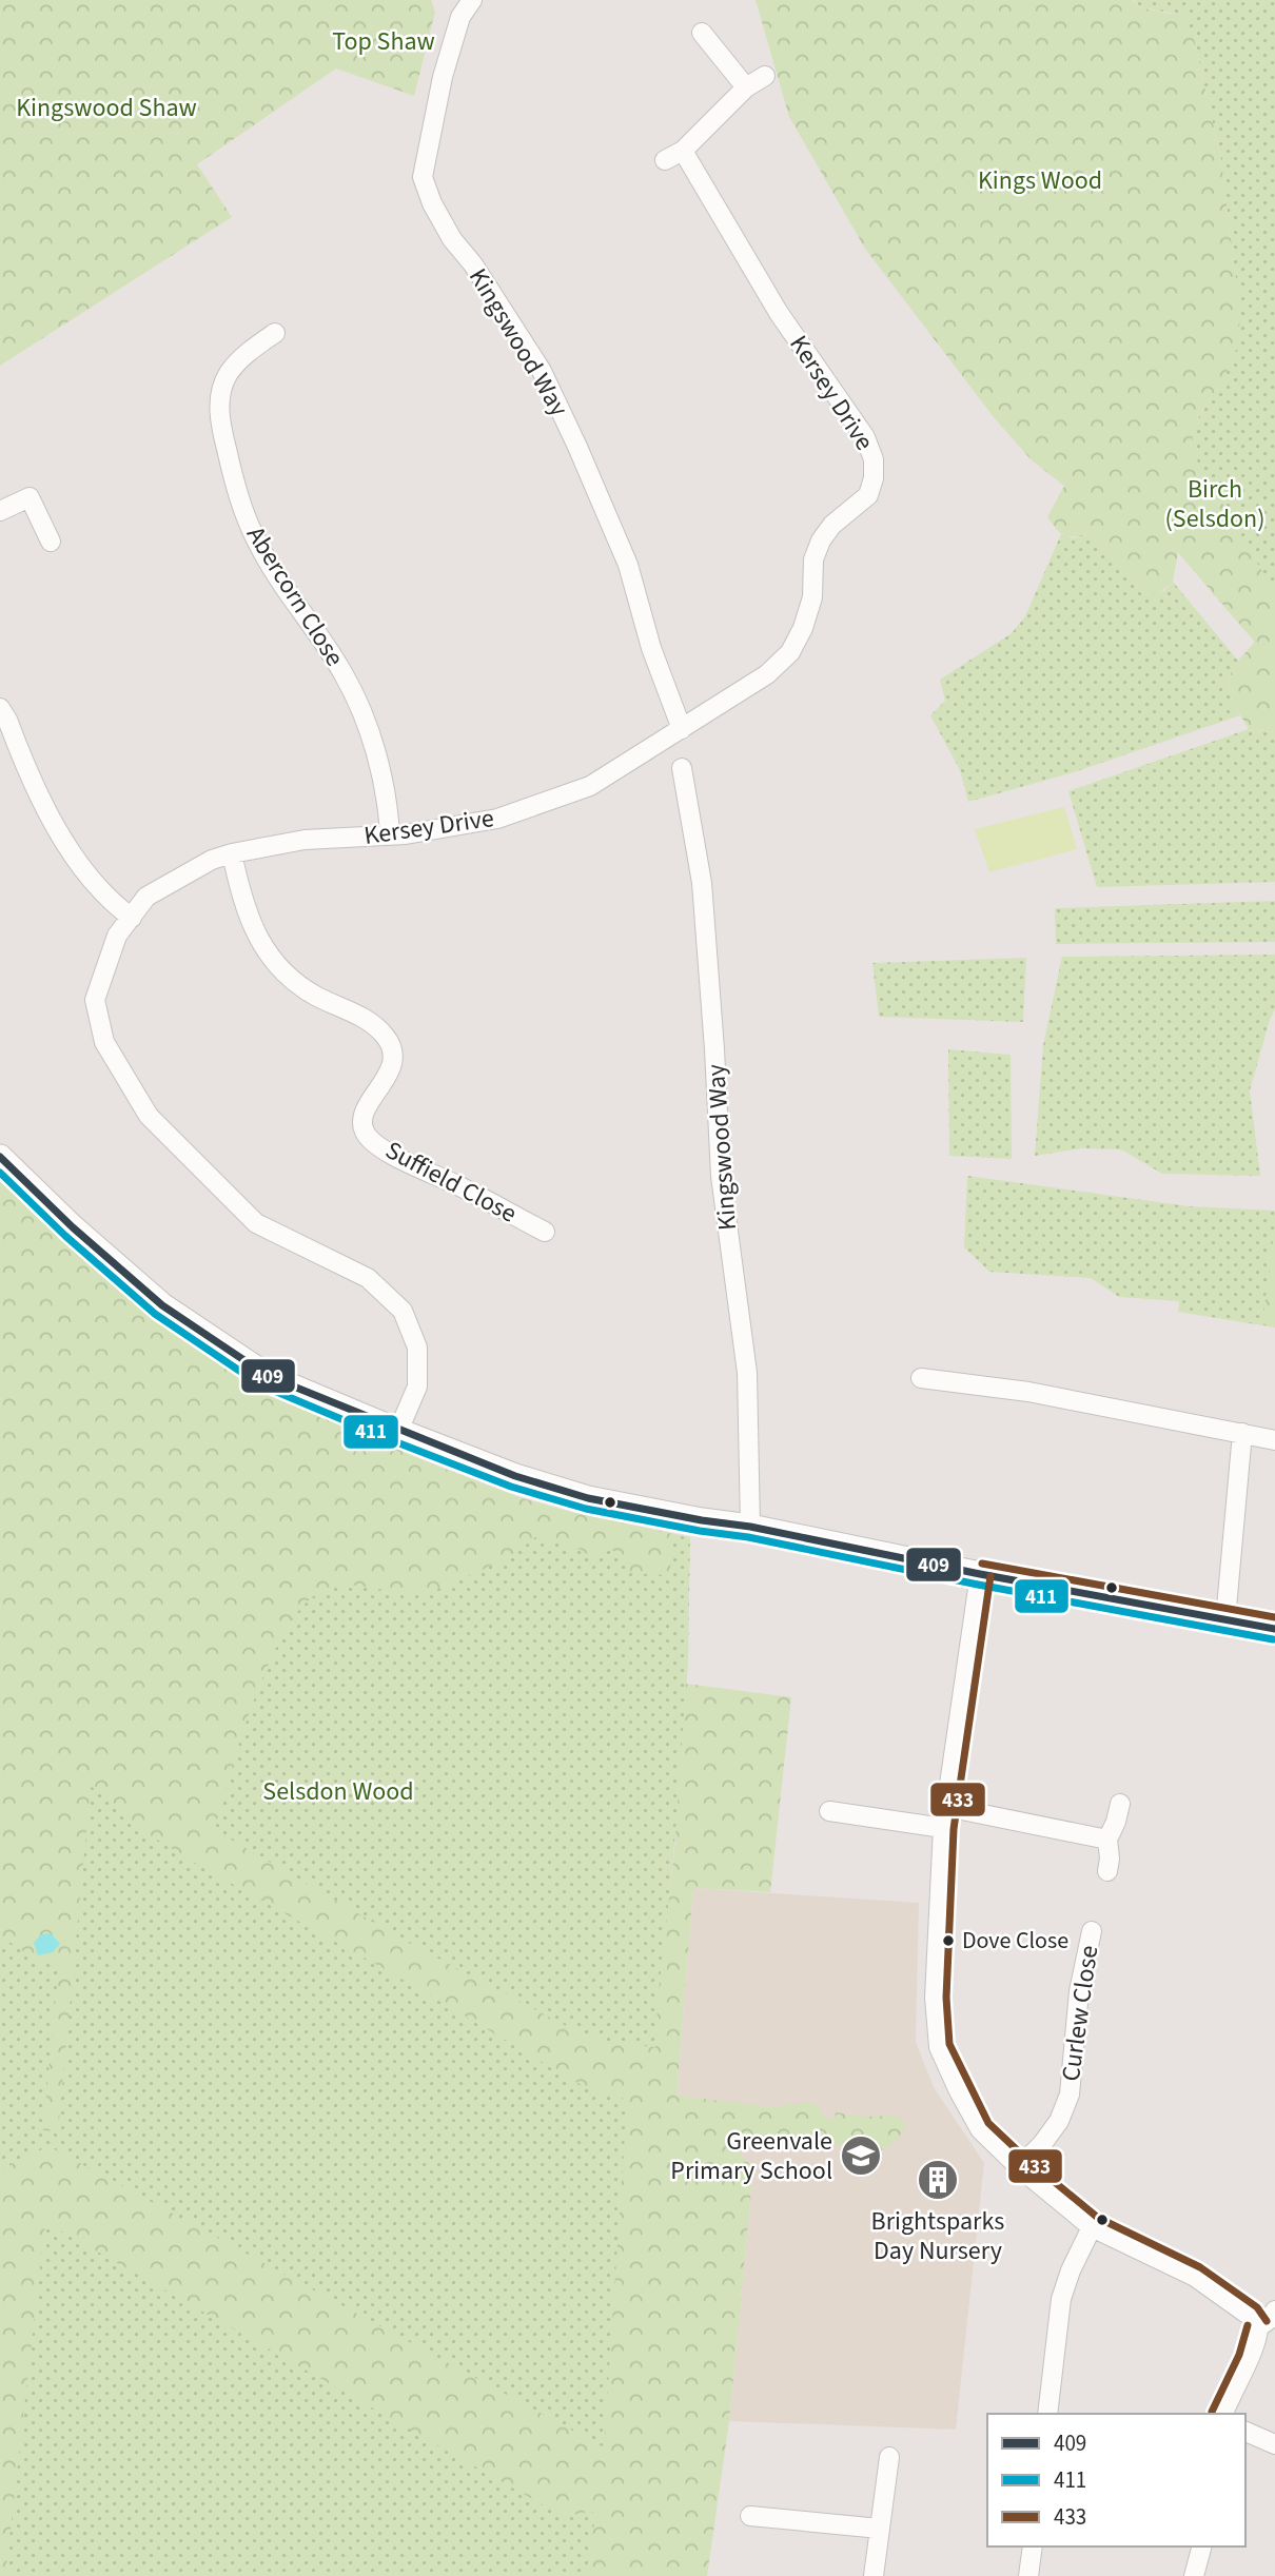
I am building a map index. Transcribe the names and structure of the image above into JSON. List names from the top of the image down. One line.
{"streets":{"street":["Kingswood Way","Kersey Drive","Abercorn Close","Suffield Close","Curlew Close"]},"crossings":[["Kingswood Way","Kersey Drive"],["Kersey Drive","Abercorn Close"],["Kersey Drive","Suffield Close"]],"parks":["Top Shaw","Kingswood Shaw","Kings Wood","Birch (Selsdon)","Selsdon Wood"],"places":{"other":["Dove Close"],"school or university":["Greenvale Primary School"],"building":["Brightsparks Day Nursery"]},"lines":["transit line 409","transit line 411","transit line 433"],"legend":["409","411","433"]}
